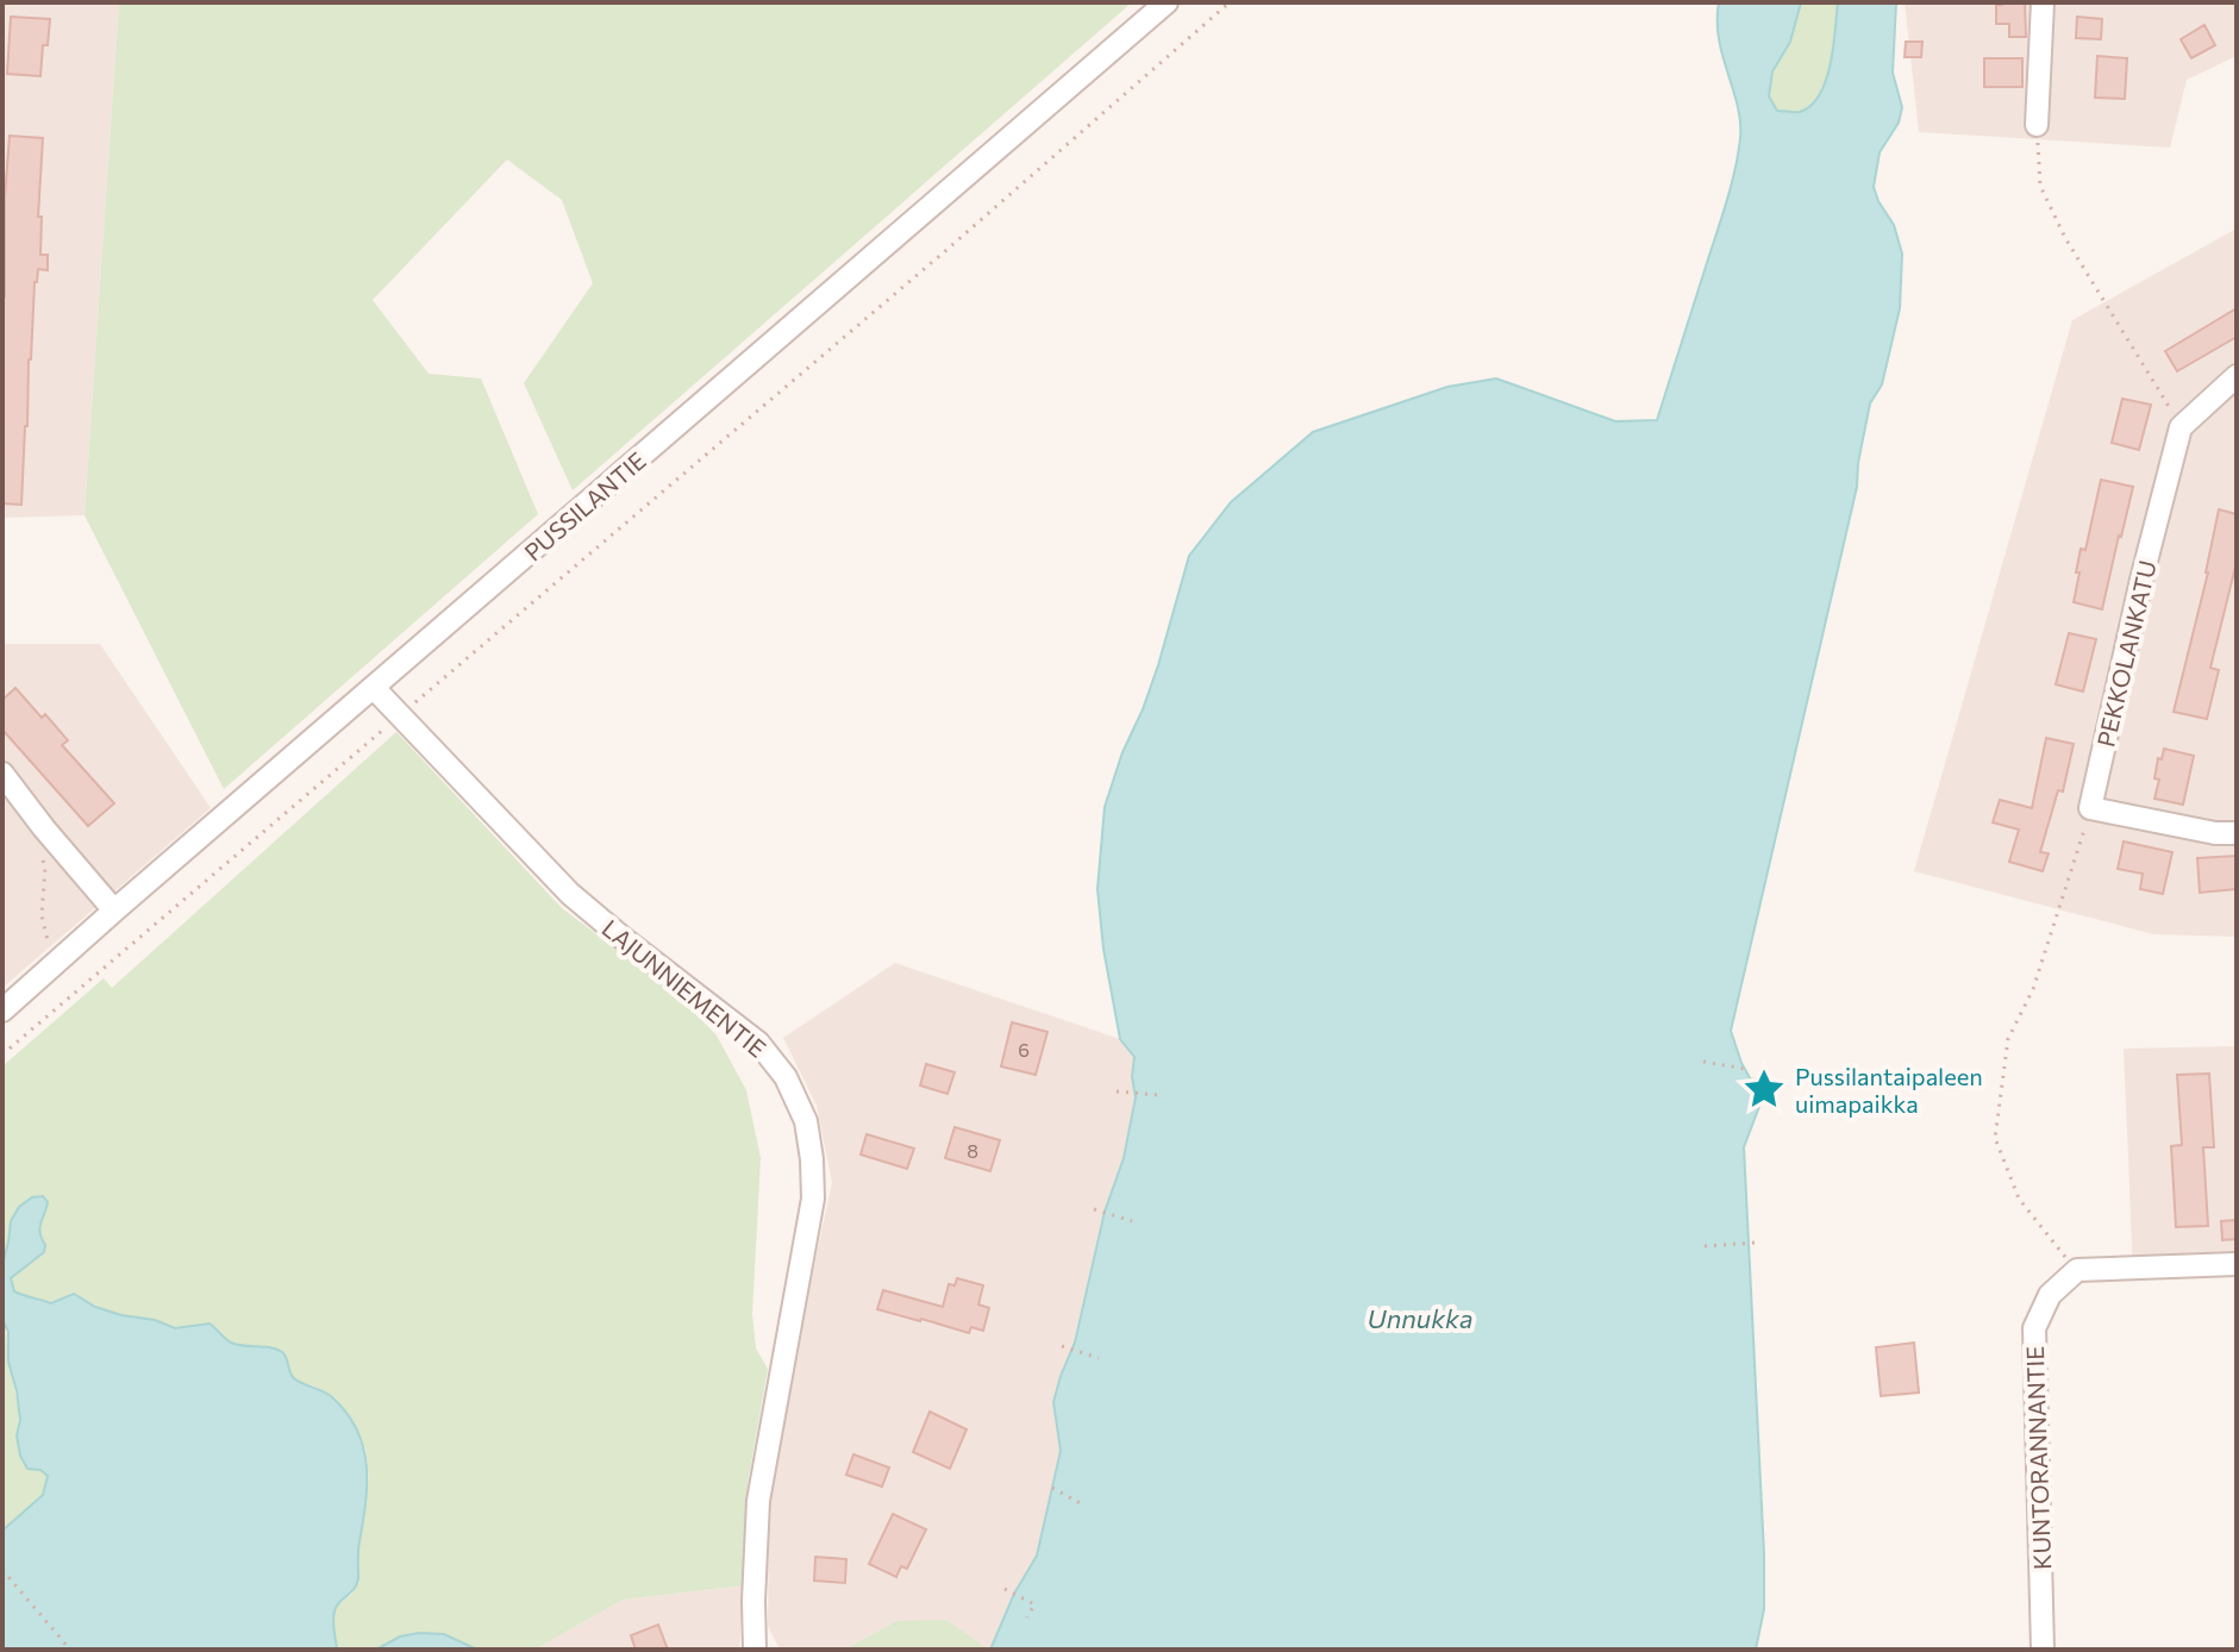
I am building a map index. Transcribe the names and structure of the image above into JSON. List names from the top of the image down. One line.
{"streets":{"street":["PUSSILANTIE","PEKKOLANKATU","LAJUNNIEMENTIE","KUNTORANNANTIE"]},"crossings":[["PUSSILANTIE","LAJUNNIEMENTIE"]],"water":["Unnukka"],"places":{"place":["Pussilantaipaleen uimapaikka"]},"house_numbers":["6","8"]}
